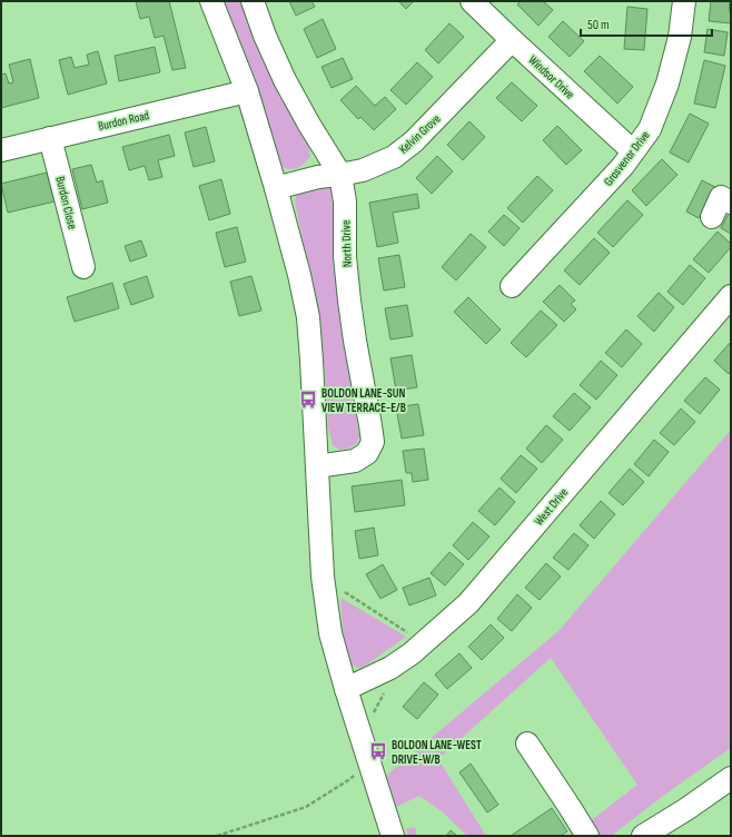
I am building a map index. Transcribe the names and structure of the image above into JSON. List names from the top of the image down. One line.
{"streets":{"street":["Windsor Drive","Burdon Road","Kelvin Grove","Grosvenor Drive","Burdon Close","North Drive","West Drive"]},"crossings":[["Windsor Drive","Kelvin Grove"],["Windsor Drive","Grosvenor Drive"],["Burdon Road","Burdon Close"],["Kelvin Grove","North Drive"]],"places":{"bus stop":["BOLDON LANE-SUN VIEW TERRACE-E/B","BOLDON LANE-WEST DRIVE-W/B"]},"scale_bar":"50 m"}
